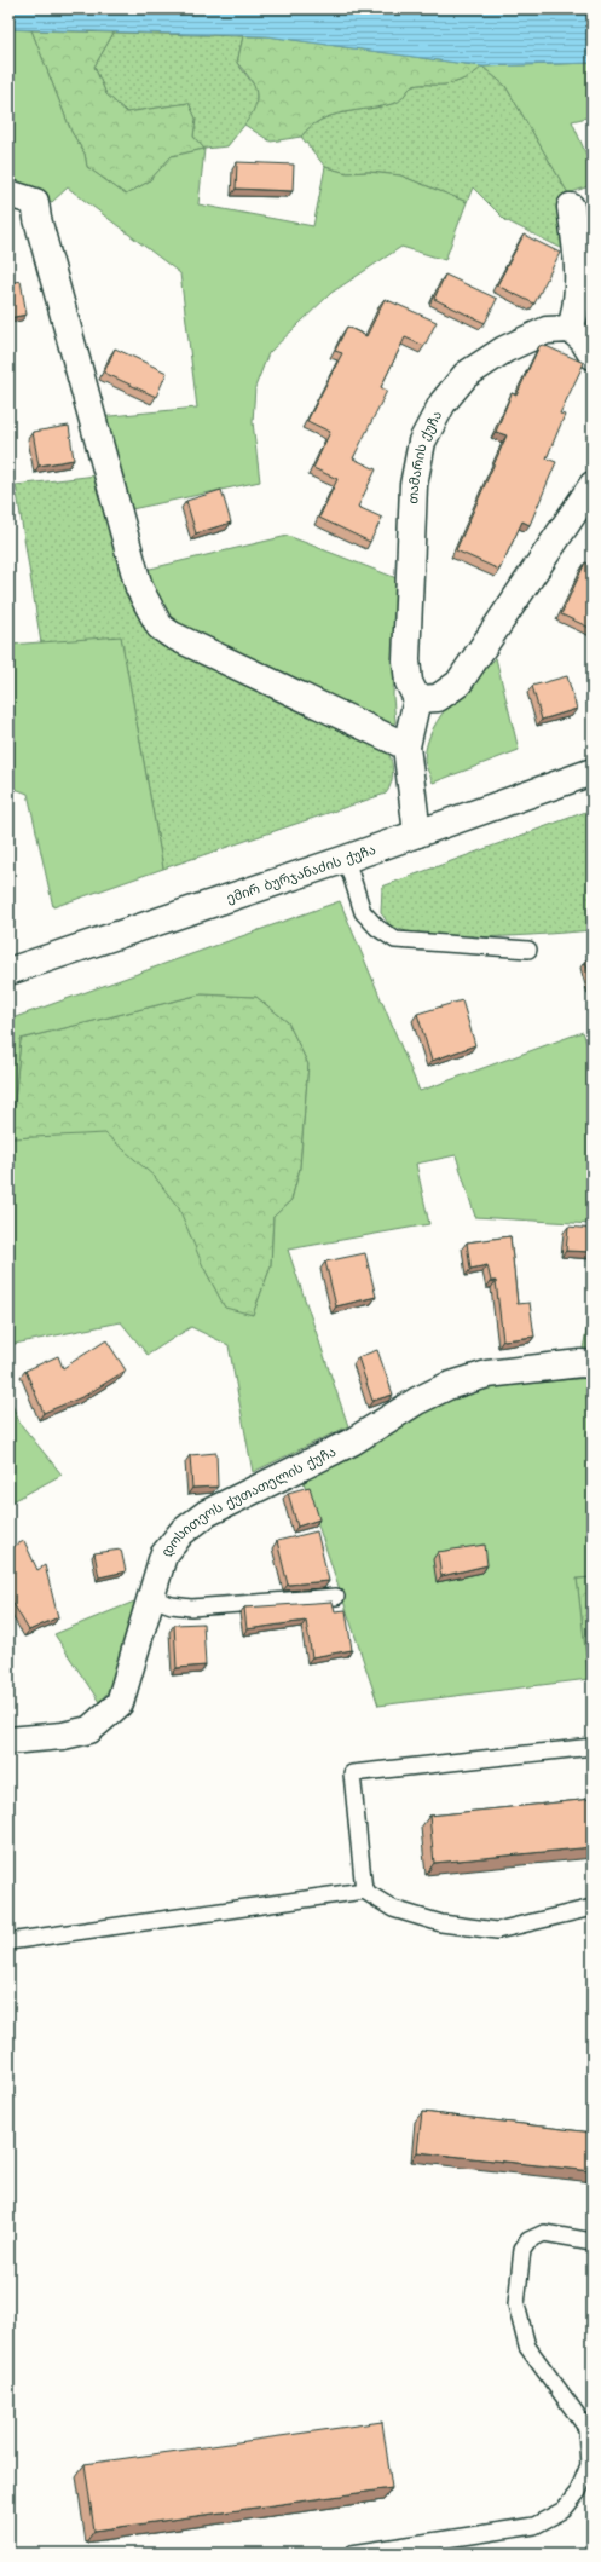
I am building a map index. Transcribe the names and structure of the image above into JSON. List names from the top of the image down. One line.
{"streets":{"street":["თამარის ქუჩა","ემირ ბურჯანაძის ქუჩა","დოსითეოს ქუთათელის ქუჩა"]}}
